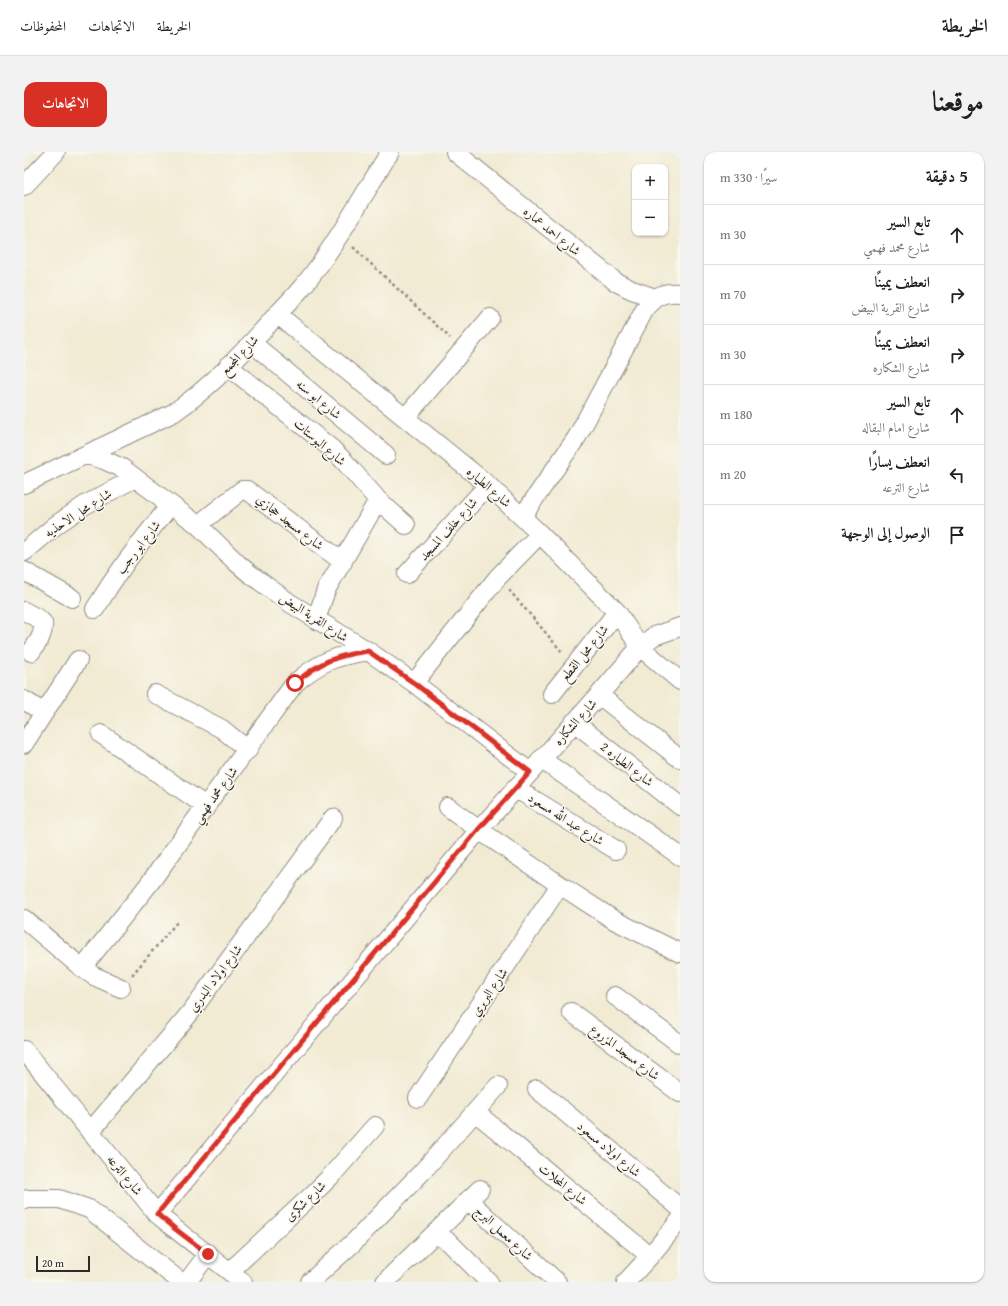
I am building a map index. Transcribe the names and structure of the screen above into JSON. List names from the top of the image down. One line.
{"streets":{"street":["شارع احمد عماره","شارع المجمع","شارع ابو سنه","شارع البوستات","شارع الطياره","شارع محل الاحذيه","شارع مسجد حجازي","شارع خلف المسجد","شارع ابو رجب","شارع القرية البيض","شارع محل القطع","شارع الشكاره","شارع الطياره 2","شارع محمد فهمي","شارع عبد الله مسعود","شارع اولاد البدري","شارع البربري","شارع مسجد المزروع","شارع اولاد مسعود","شارع الترعه","شارع المحلات","شارع شكرى","شارع معمل البرج"]},"crossings":[["شارع المجمع","شارع ابو سنه"],["شارع المجمع","شارع البوستات"],["شارع المجمع","شارع الطياره"],["شارع الطياره","شارع خلف المسجد"],["شارع الطياره","شارع محل القطع"],["شارع الطياره","شارع الشكاره"],["شارع مسجد حجازي","شارع القرية البيض"],["شارع ابو رجب","شارع القرية البيض"],["شارع القرية البيض","شارع الشكاره"],["شارع القرية البيض","شارع محمد فهمي"],["شارع الشكاره","شارع الطياره 2"],["شارع الشكاره","شارع عبد الله مسعود"],["شارع الشكاره","شارع الترعه"],["شارع اولاد البدري","شارع الترعه"],["شارع الترعه","شارع شكرى"]],"scale_bar":"20 m","page":{"header":"الخريطة","nav":["الخريطة","الاتجاهات","المحفوظات"],"title":"موقعنا","buttons":"الاتجاهات","heading":["5 دقيقة","سيرًا · 330 m"],"map_buttons":["+","−"],"list":[["تابع السير","شارع محمد فهمي","30 m"],["انعطف يمينًا","شارع القرية البيض","70 m"],["انعطف يمينًا","شارع الشكاره","30 m"],["تابع السير","شارع امام البقاله","180 m"],["انعطف يسارًا","شارع الترعه","20 m"],"الوصول إلى الوجهة"],"scale":"20 m"}}
